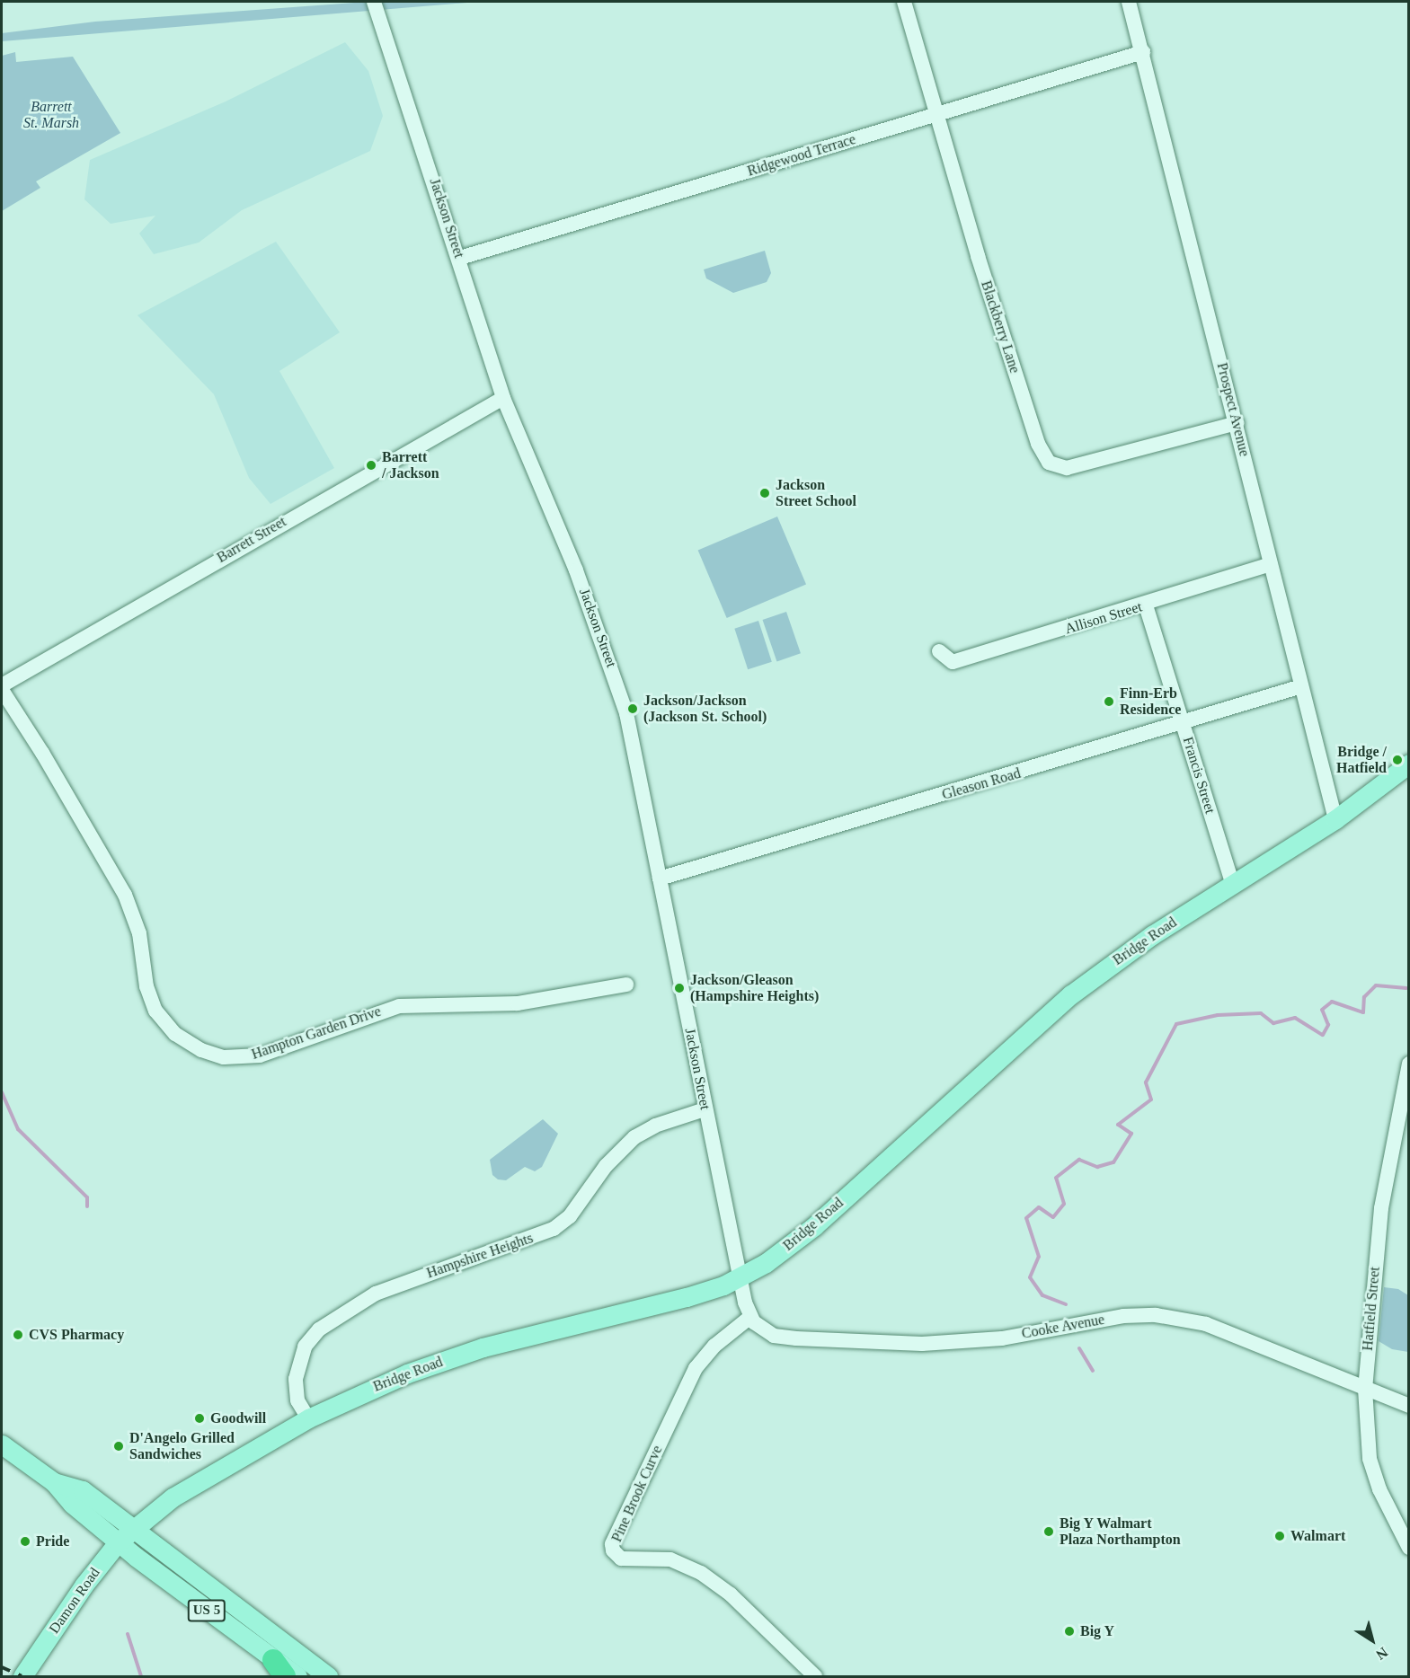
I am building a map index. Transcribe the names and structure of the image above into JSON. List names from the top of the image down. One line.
{"streets":{"main road":["Bridge Road","Damon Road","US 5"],"street":["Ridgewood Terrace","Jackson Street","Blackberry Lane","Prospect Avenue","Barrett Street","Allison Street","Francis Street","Gleason Road","Hampton Garden Drive","Hampshire Heights","Hatfield Street","Cooke Avenue","Pine Brook Curve"]},"crossings":[["Ridgewood Terrace","Jackson Street"],["Ridgewood Terrace","Blackberry Lane"],["Ridgewood Terrace","Prospect Avenue"],["Jackson Street","Barrett Street"],["Jackson Street","Gleason Road"],["Jackson Street","Bridge Road"],["Jackson Street","Hampshire Heights"],["Blackberry Lane","Prospect Avenue"],["Prospect Avenue","Allison Street"],["Prospect Avenue","Gleason Road"],["Prospect Avenue","Bridge Road"],["Allison Street","Francis Street"],["Francis Street","Gleason Road"],["Francis Street","Bridge Road"],["Bridge Road","Hampshire Heights"],["Bridge Road","Damon Road"],["Bridge Road","US 5"],["Hatfield Street","Cooke Avenue"],["Cooke Avenue","Pine Brook Curve"],["Damon Road","US 5"]],"parks":["Barrett St. Marsh"],"places":["Barrett / Jackson","Jackson Street School","Finn-Erb Residence","Jackson/Jackson (Jackson St. School)","Bridge / Hatfield","Jackson/Gleason (Hampshire Heights)","CVS Pharmacy","Goodwill","D'Angelo Grilled Sandwiches","Big Y Walmart Plaza Northampton","Walmart","Pride","Big Y"],"north":"bottom right"}
